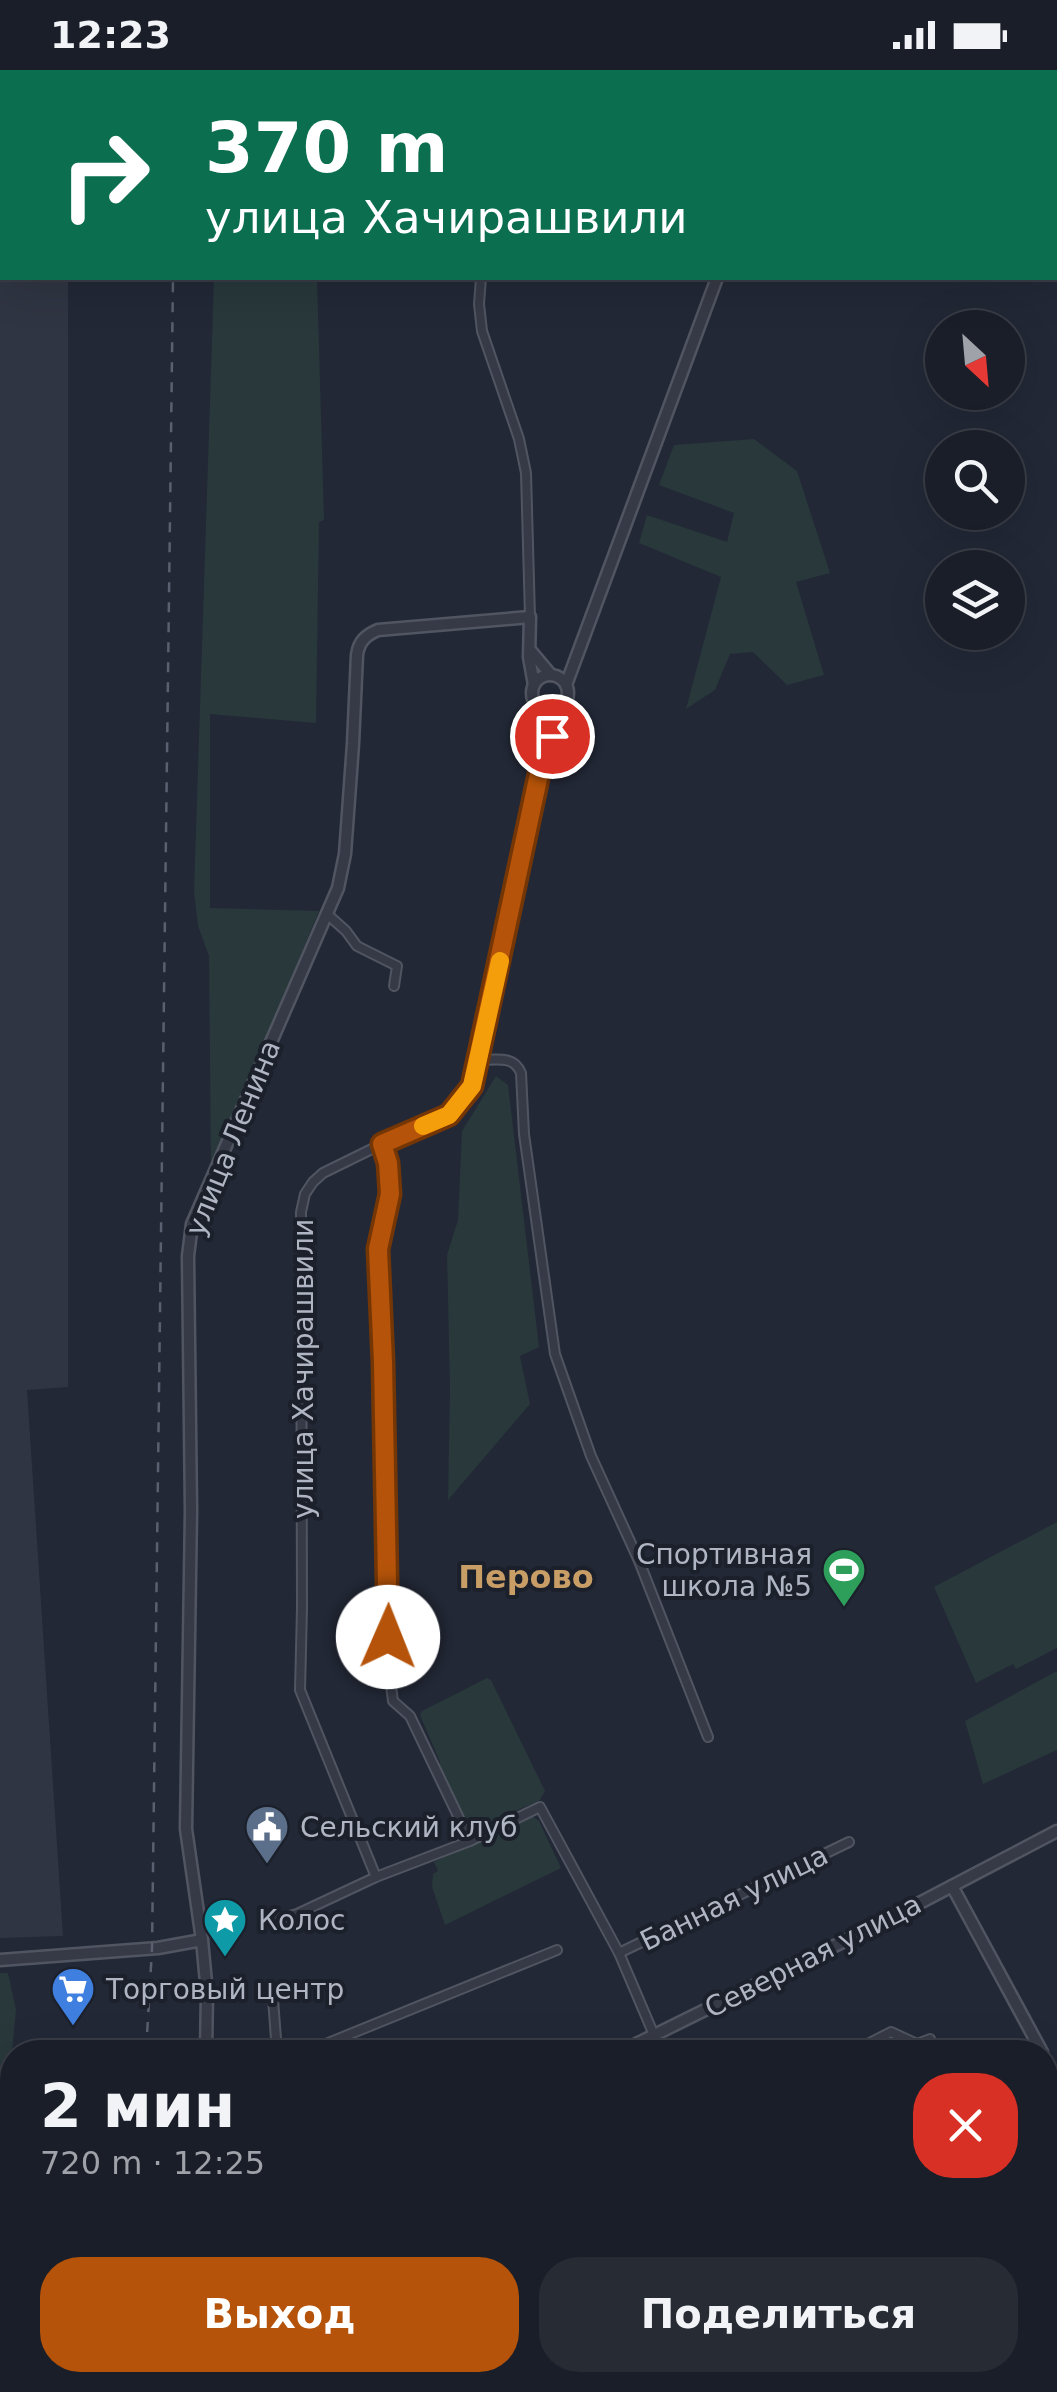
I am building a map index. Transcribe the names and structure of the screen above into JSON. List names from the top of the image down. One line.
{"streets":{"street":["улица Ленина","улица Хачирашвили","Банная улица","Северная улица"]},"districts":["Перово"],"places":{"sports":["Спортивная школа №5"],"public building":["Сельский клуб"],"place":["Колос"],"supermarket":["Торговый центр"]},"north":"bottom right","page":{"status":"12:23","turn":["370 m","улица Хачирашвили"],"heading":["2 мин","720 m · 12:25"],"buttons":["Выход","Поделиться"]}}
